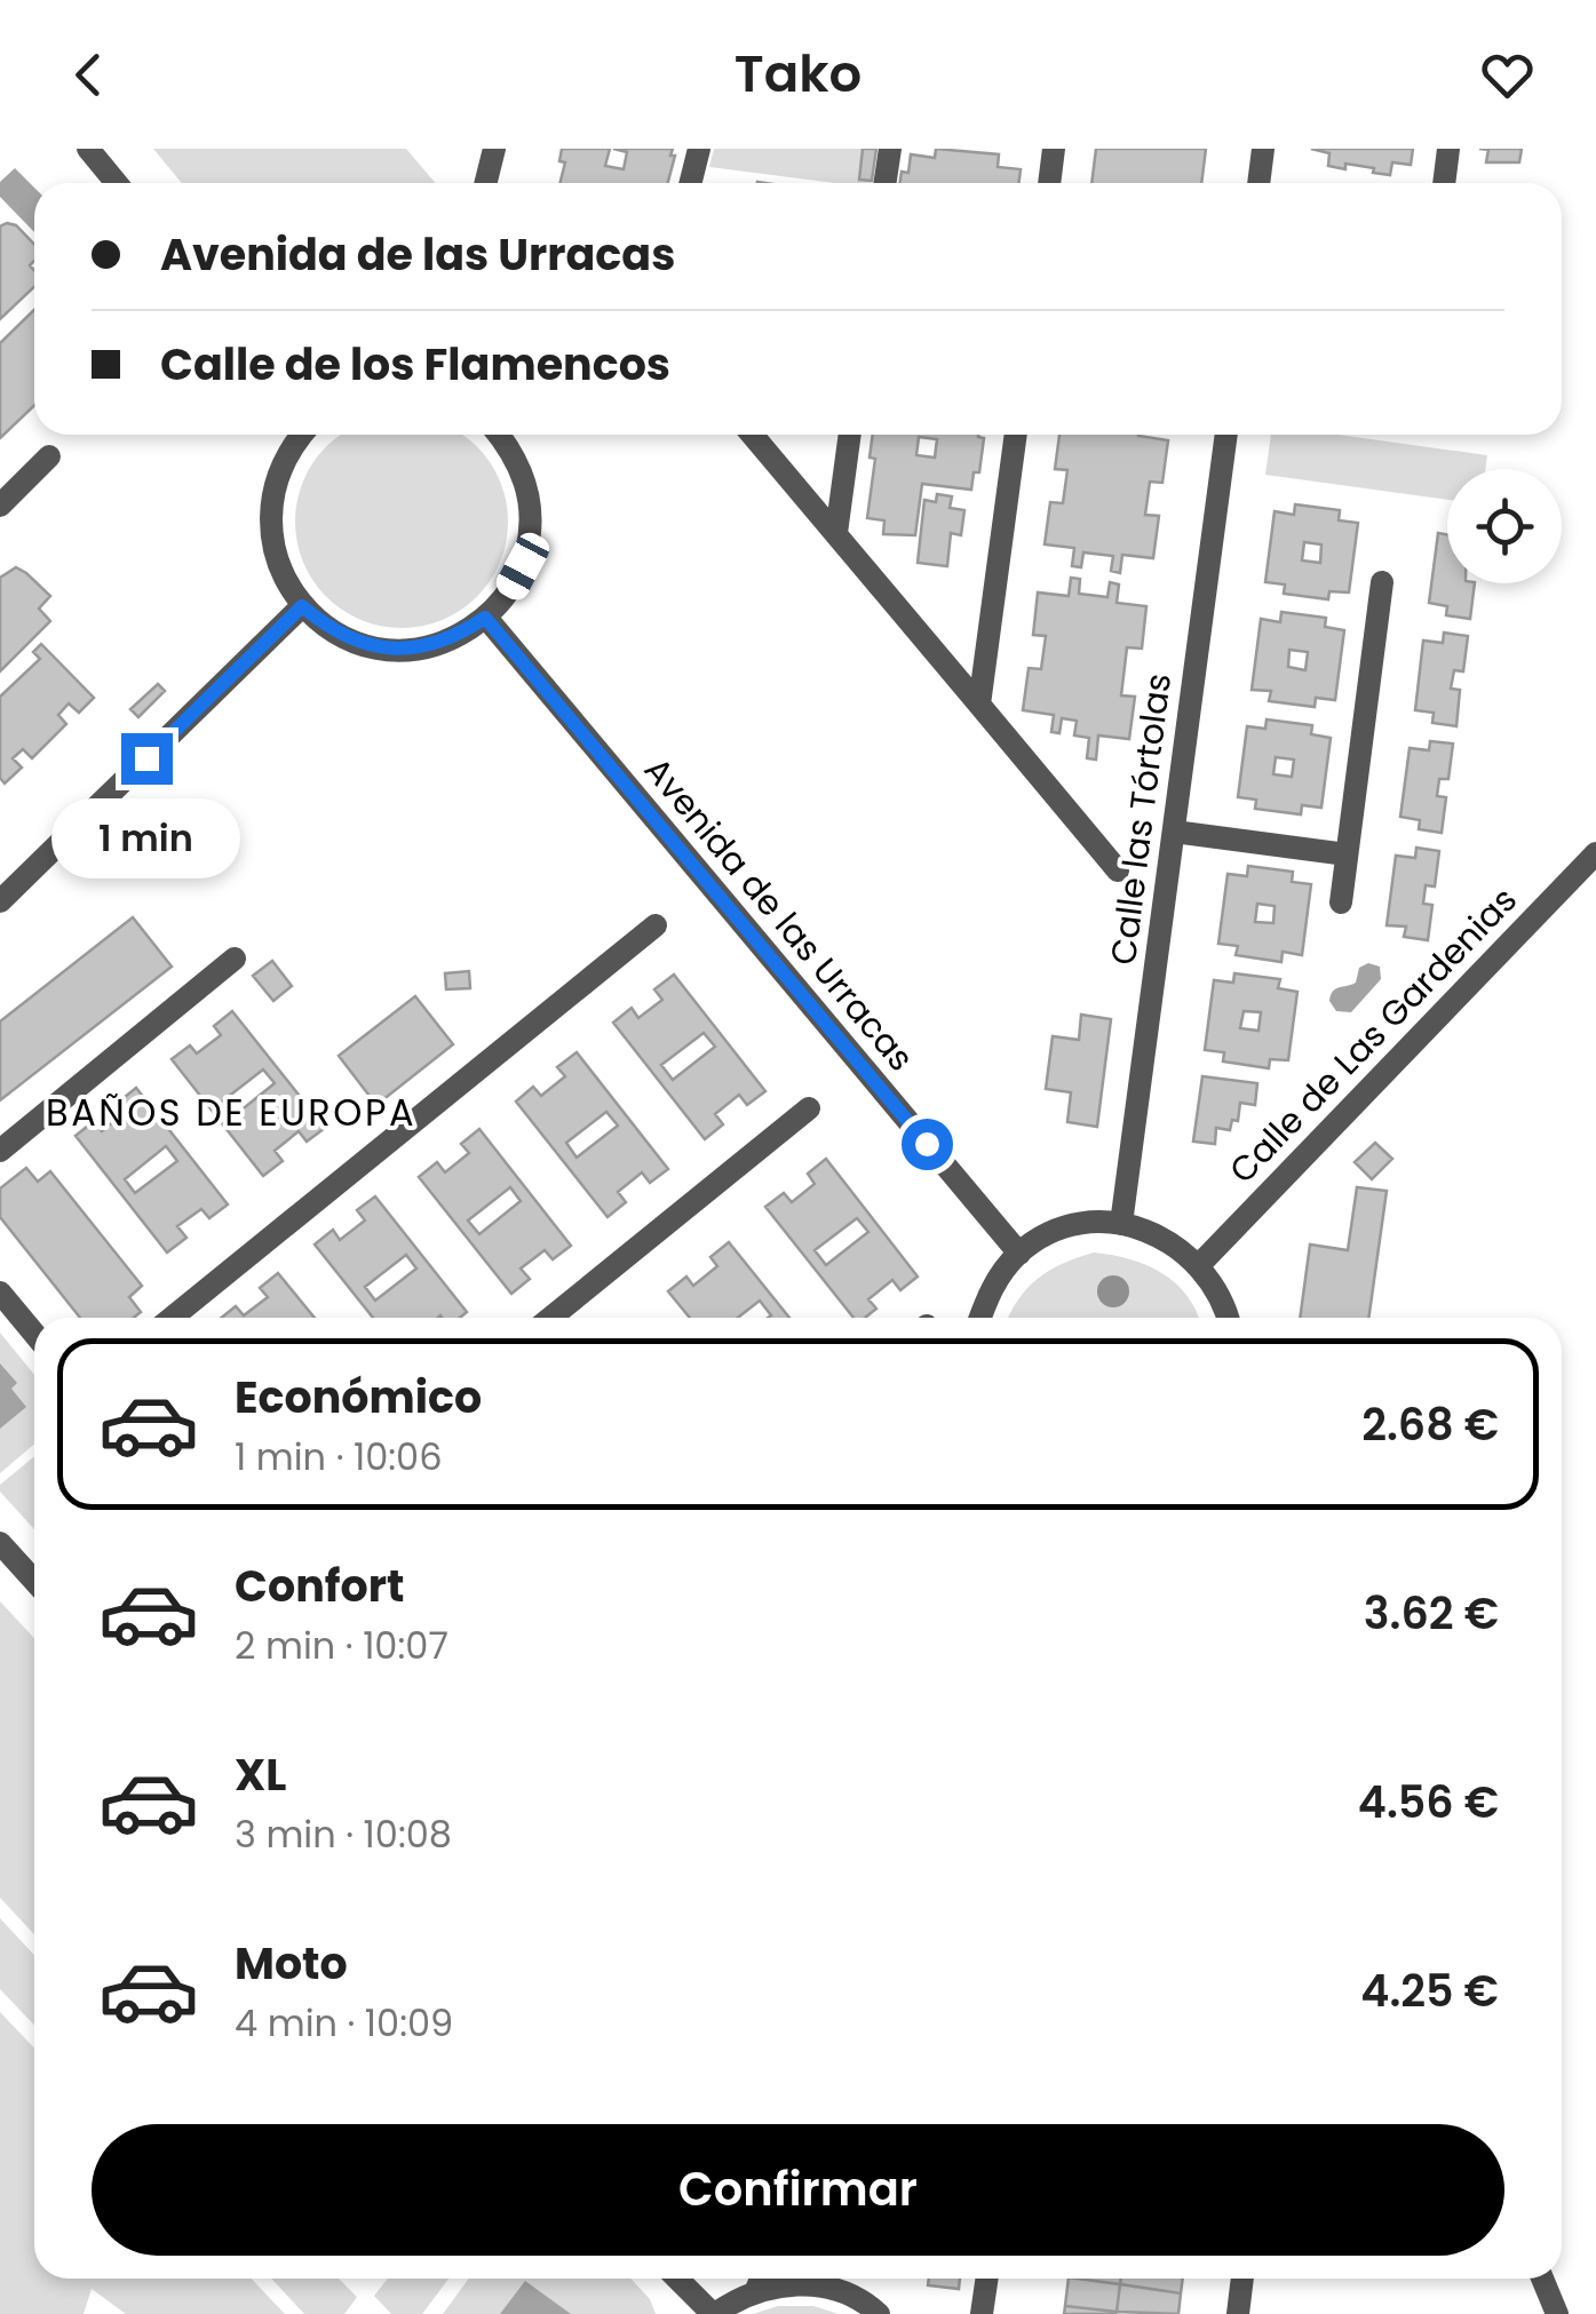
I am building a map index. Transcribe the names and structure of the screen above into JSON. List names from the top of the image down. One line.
{"streets":{"street":["Calle las Tórtolas","Avenida de las Urracas","Calle de Las Gardenias"]},"districts":["BAÑOS DE EUROPA"],"page":{"header":"Tako","banner":["Avenida de las Urracas","Calle de los Flamencos"],"bubble":"1 min","list":[{"name":"Económico","note":"1 min · 10:06","value":"2.68 €"},{"name":"Confort","note":"2 min · 10:07","value":"3.62 €"},{"name":"XL","note":"3 min · 10:08","value":"4.56 €"},{"name":"Moto","note":"4 min · 10:09","value":"4.25 €"}],"buttons":"Confirmar"}}
